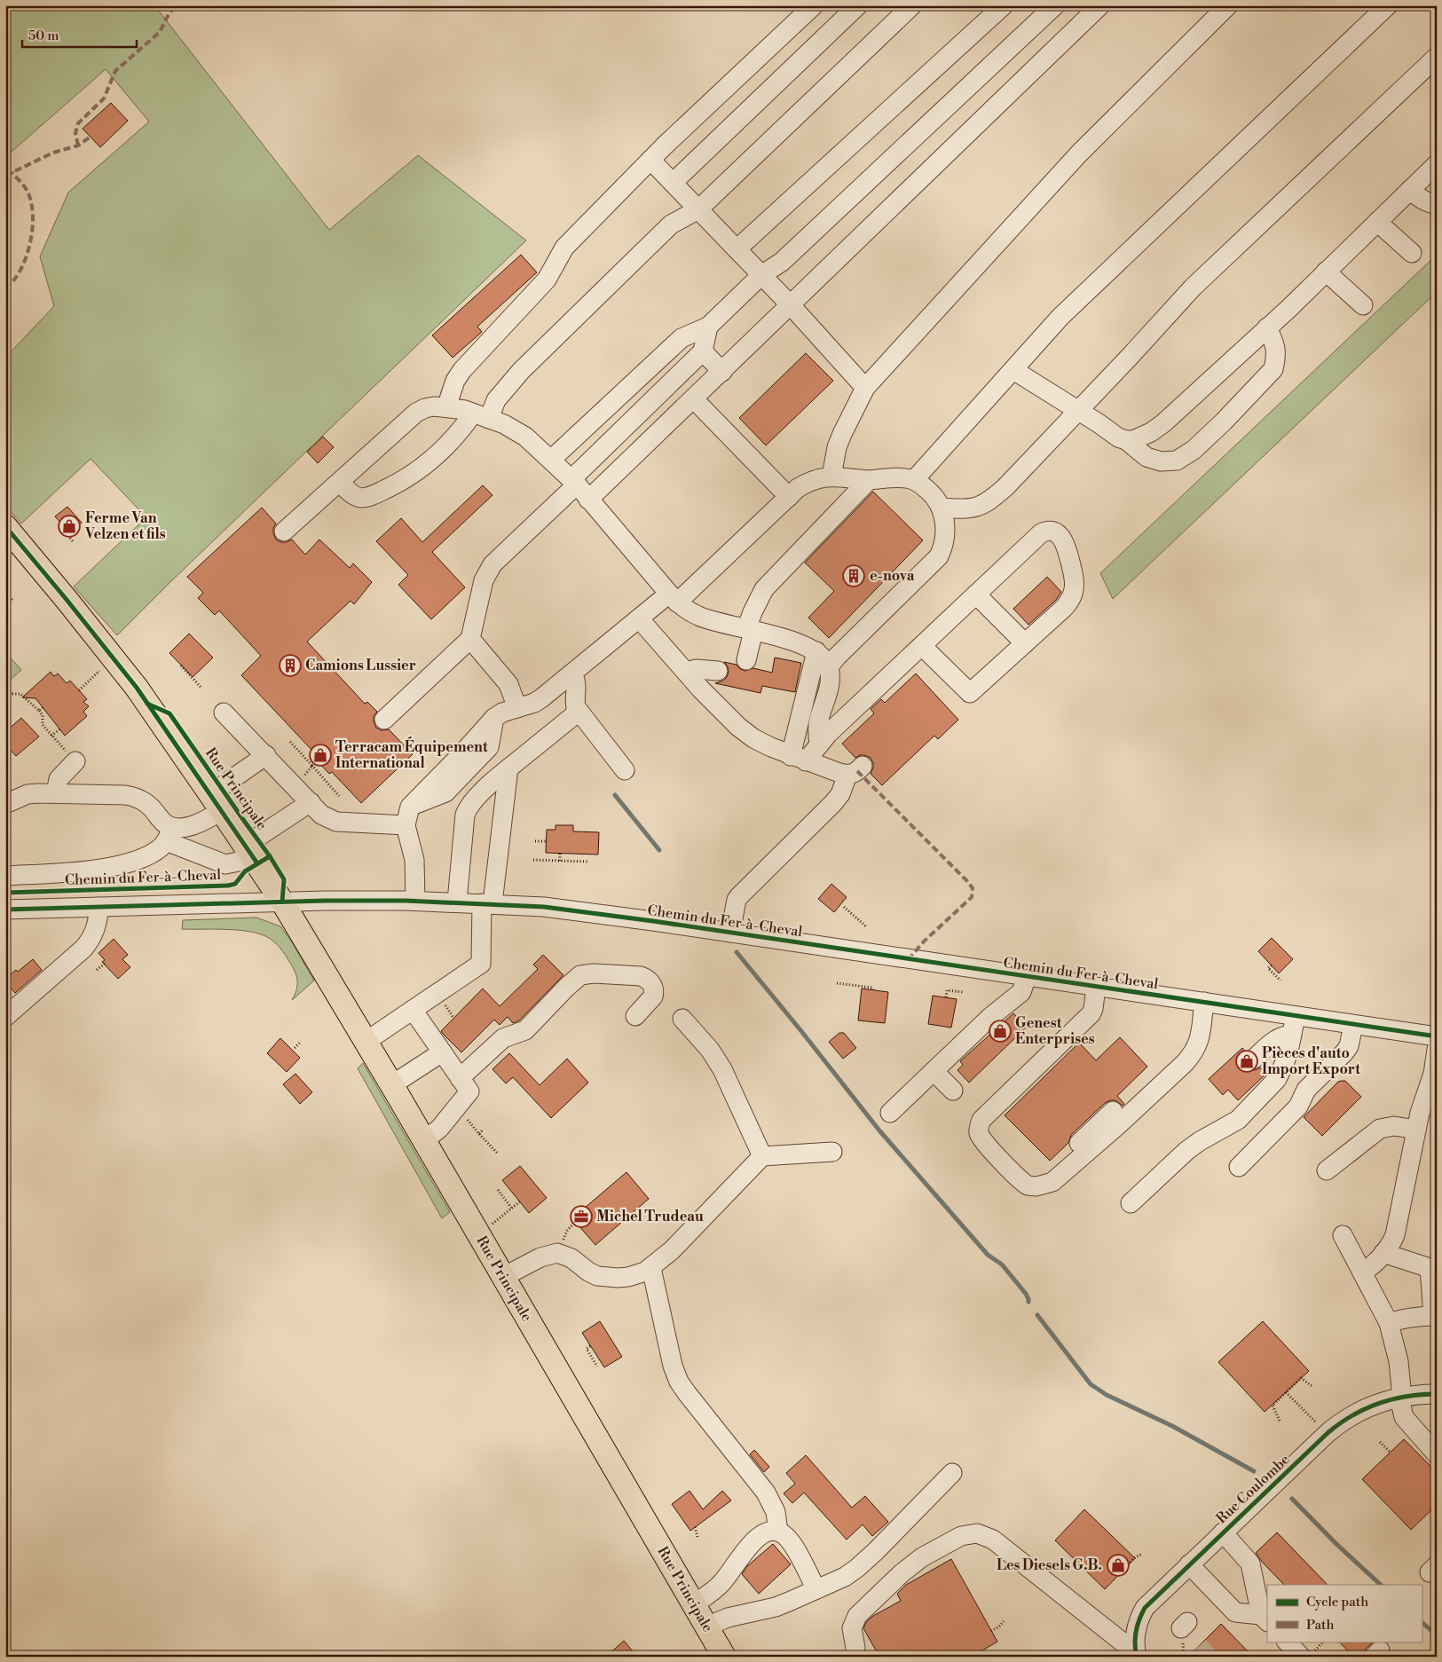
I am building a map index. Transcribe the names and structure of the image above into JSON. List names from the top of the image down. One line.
{"streets":{"main road":["Rue Principale"],"street":["Chemin du Fer-à-Cheval","Rue Coulombe"]},"crossings":[["Rue Principale","Chemin du Fer-à-Cheval"]],"places":{"shop":["Ferme Van Velzen et fils","Terracam Équipement International","Genest Enterprises","Pièces d'auto Import Export","Les Diesels G.B."],"building":["e-nova","Camions Lussier"],"office":["Michel Trudeau"]},"legend":["Cycle path","Path"],"scale_bar":"50 m"}
